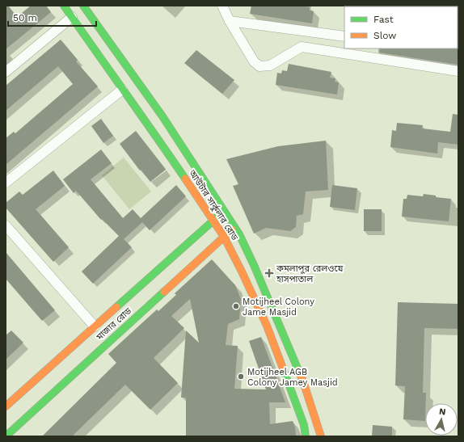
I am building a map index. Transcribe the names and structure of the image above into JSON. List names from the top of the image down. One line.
{"streets":{"main road":["আউটার সার্কুলার রোড","মাজার রোড"]},"crossings":[["আউটার সার্কুলার রোড","মাজার রোড"]],"places":{"health":["কমলাপুর রেলওয়ে হাসপাতাল"],"other":["Motijheel Colony Jame Masjid","Motijheel AGB Colony Jamey Masjid"]},"legend":["Fast","Slow"],"scale_bar":"50 m","north":"top"}
